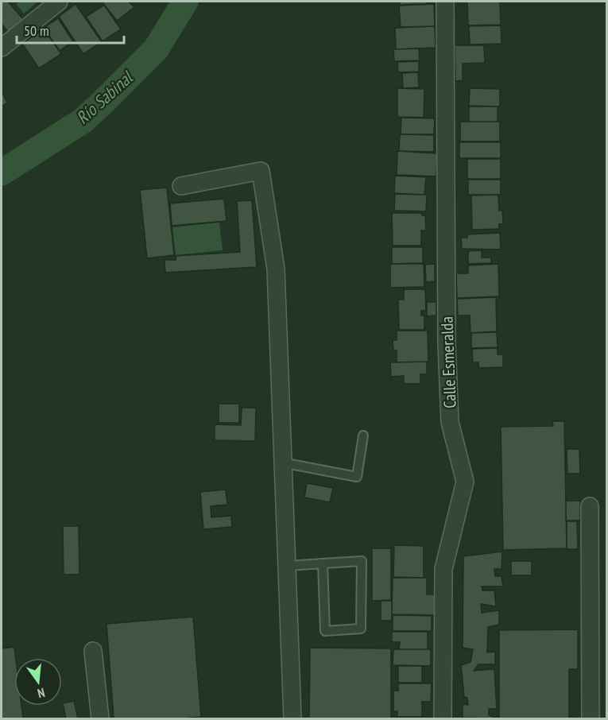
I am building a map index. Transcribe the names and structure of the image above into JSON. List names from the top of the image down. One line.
{"streets":{"street":["Calle Esmeralda"]},"water":["Río Sabinal"],"scale_bar":"50 m","north":"bottom"}
